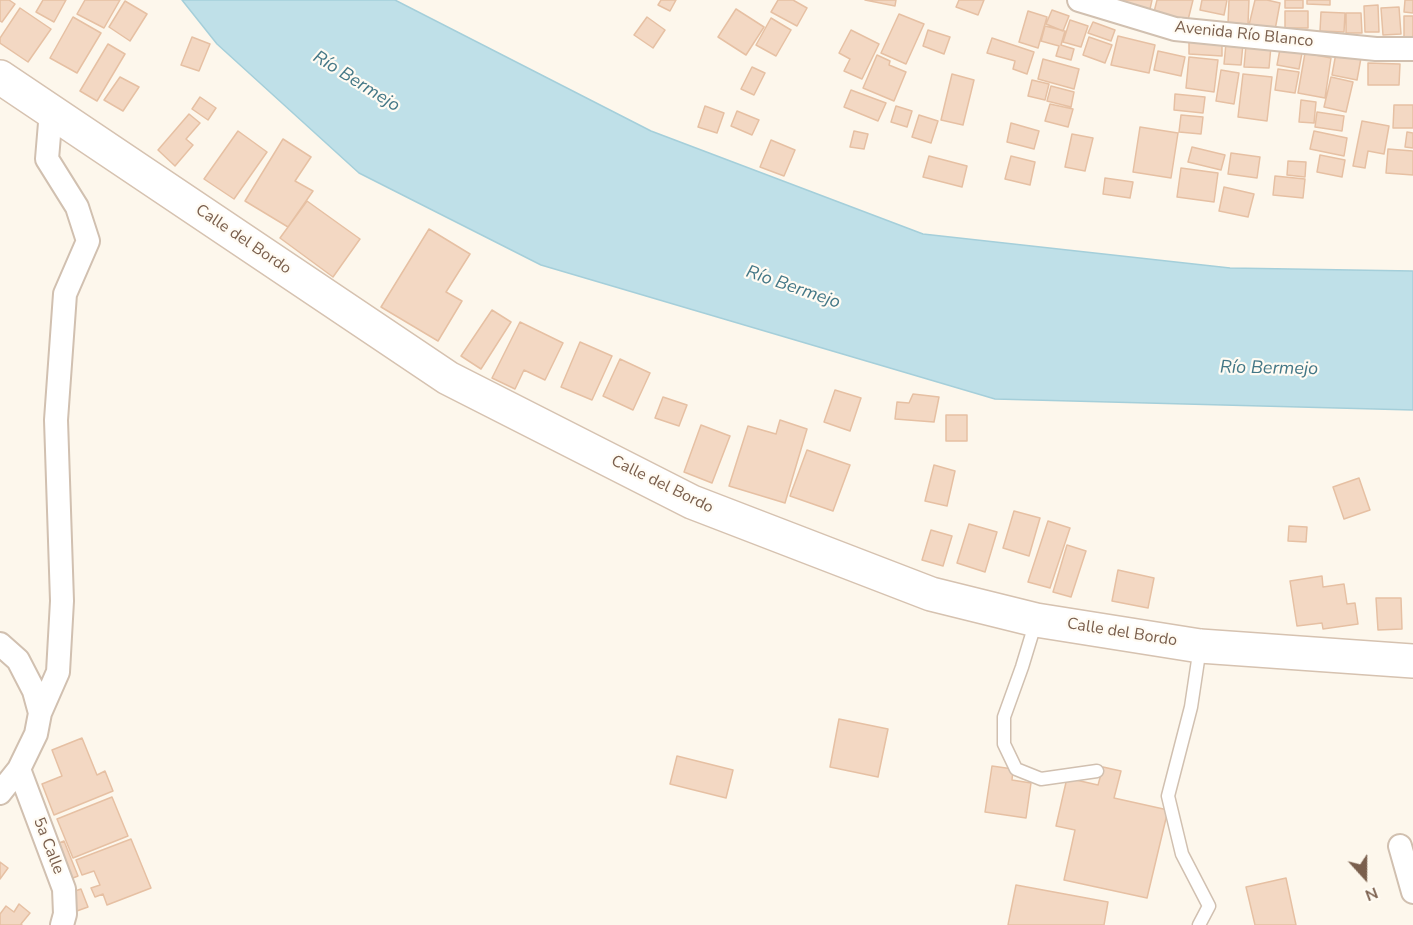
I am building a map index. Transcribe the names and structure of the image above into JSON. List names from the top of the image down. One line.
{"streets":{"street":["Avenida Río Blanco","Calle del Bordo","5a Calle"]},"water":["Río Bermejo"],"north":"bottom"}
